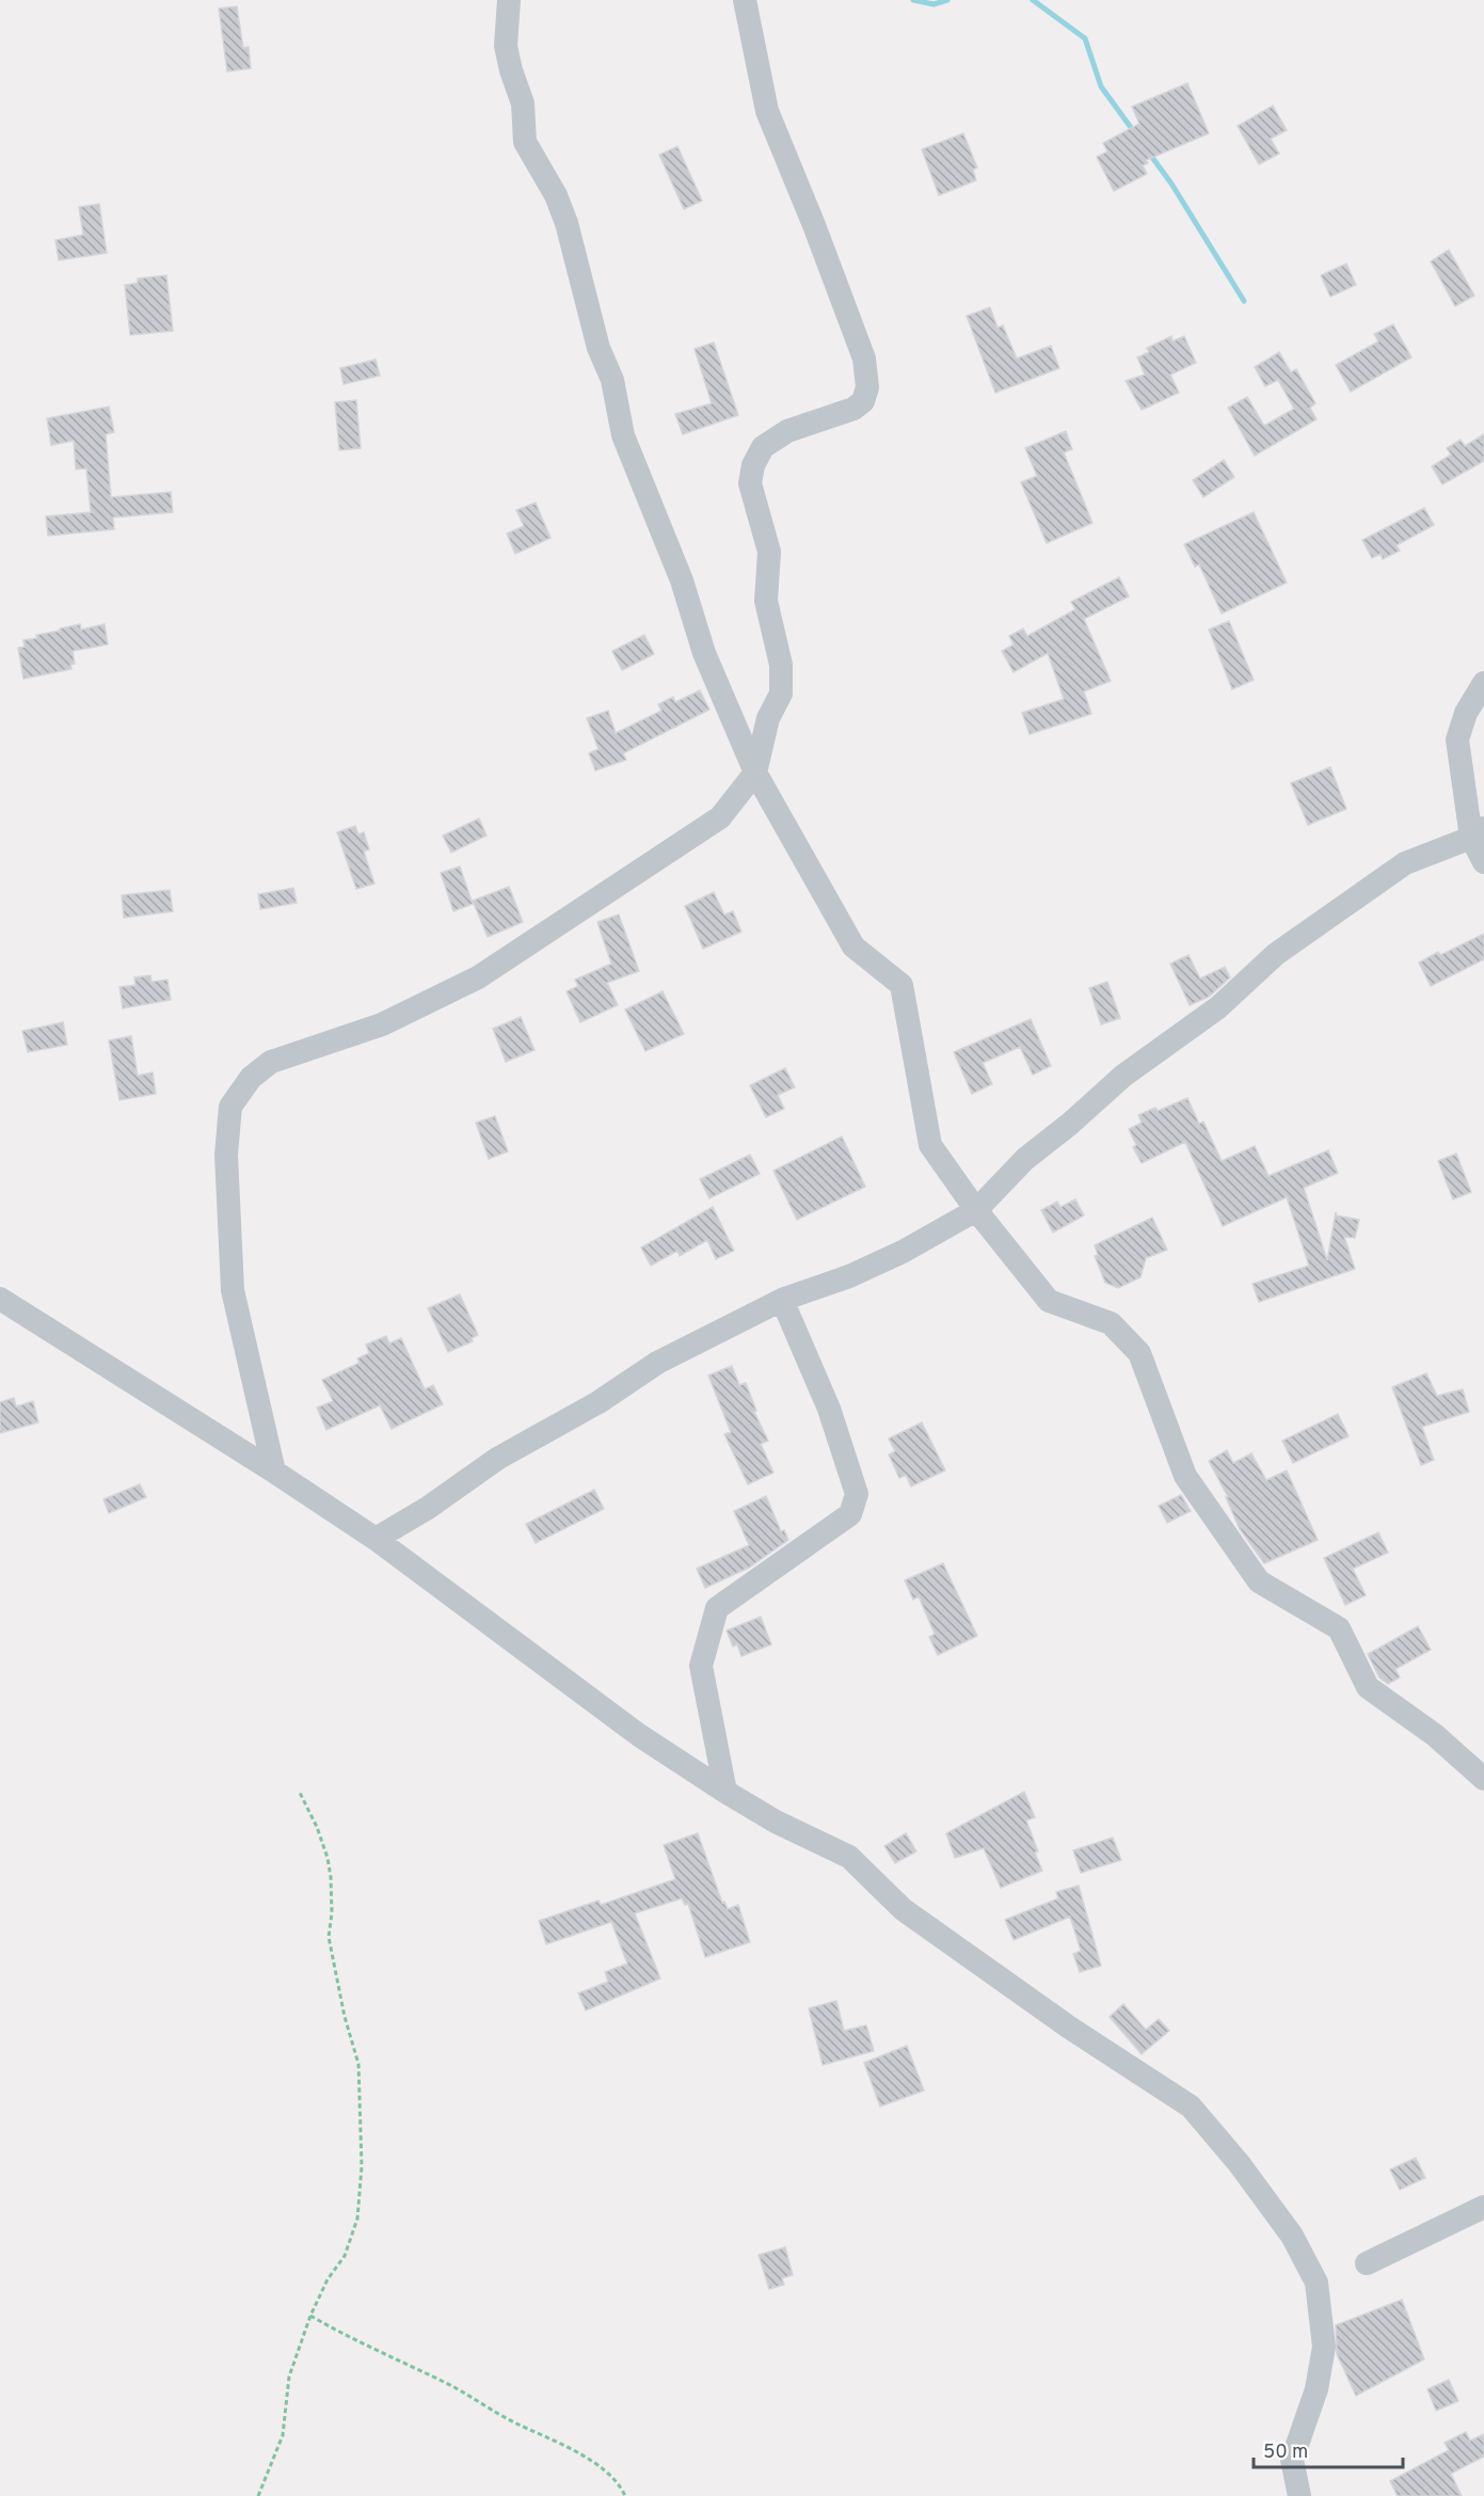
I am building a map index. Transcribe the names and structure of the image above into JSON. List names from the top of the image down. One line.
{"scale_bar":"50 m"}
